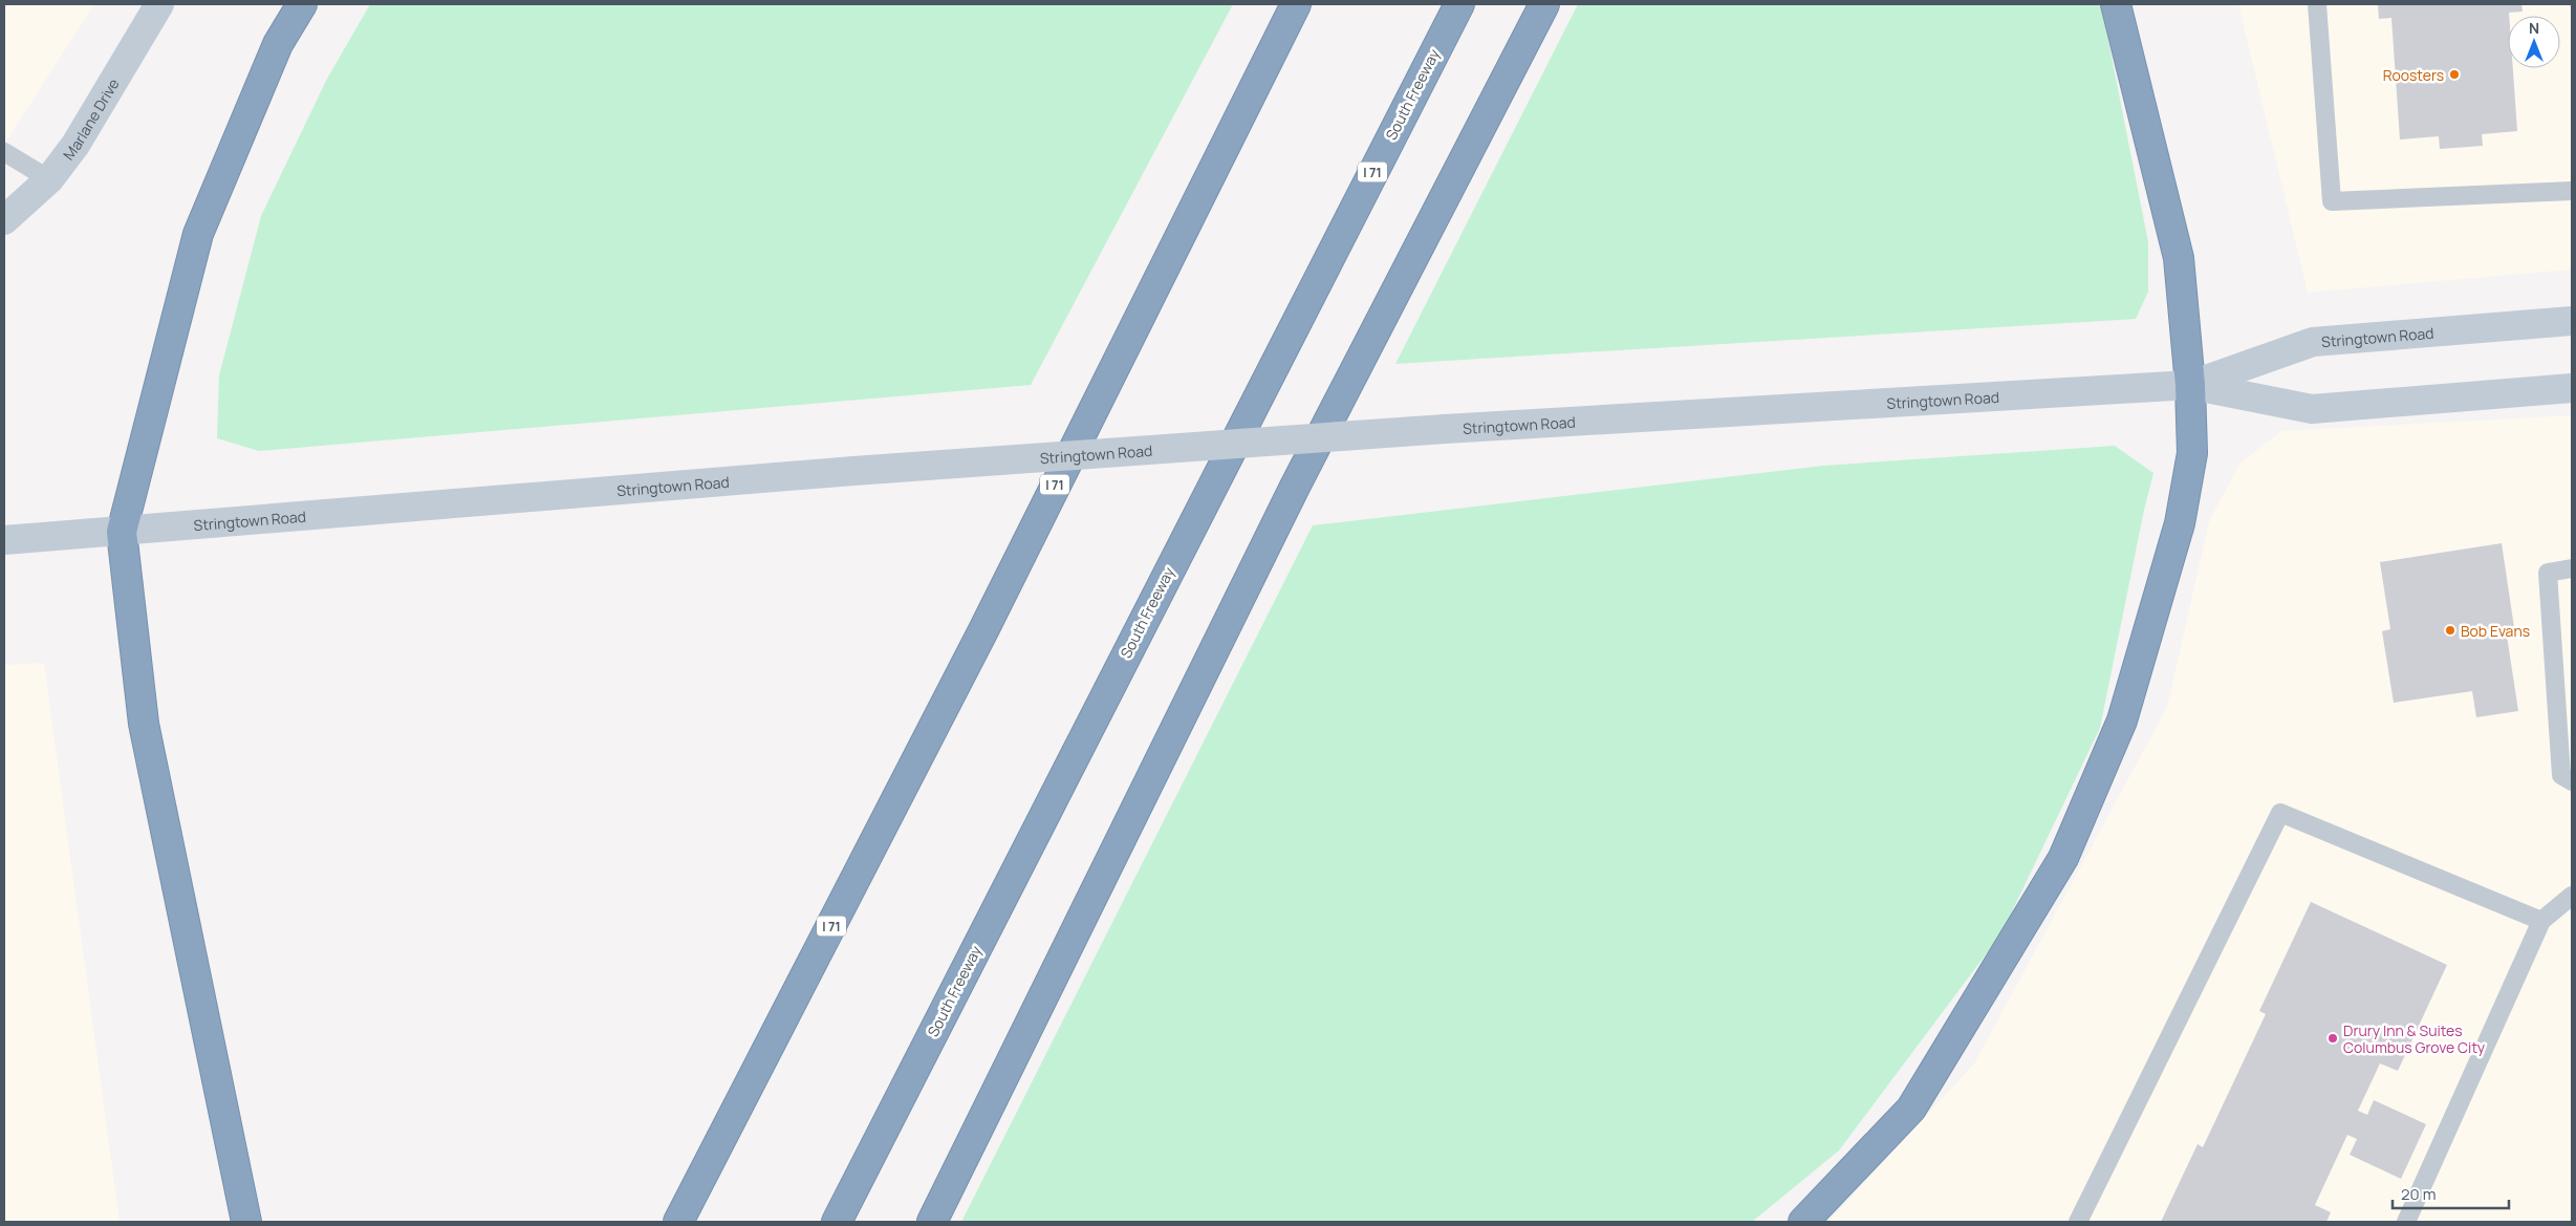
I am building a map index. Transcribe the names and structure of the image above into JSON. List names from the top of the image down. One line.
{"streets":{"highway":["South Freeway","I 71"],"main road":["Marlane Drive","Stringtown Road"]},"places":["Roosters","Bob Evans","Drury Inn & Suites Columbus Grove City"],"scale_bar":"20 m","north":"top"}
